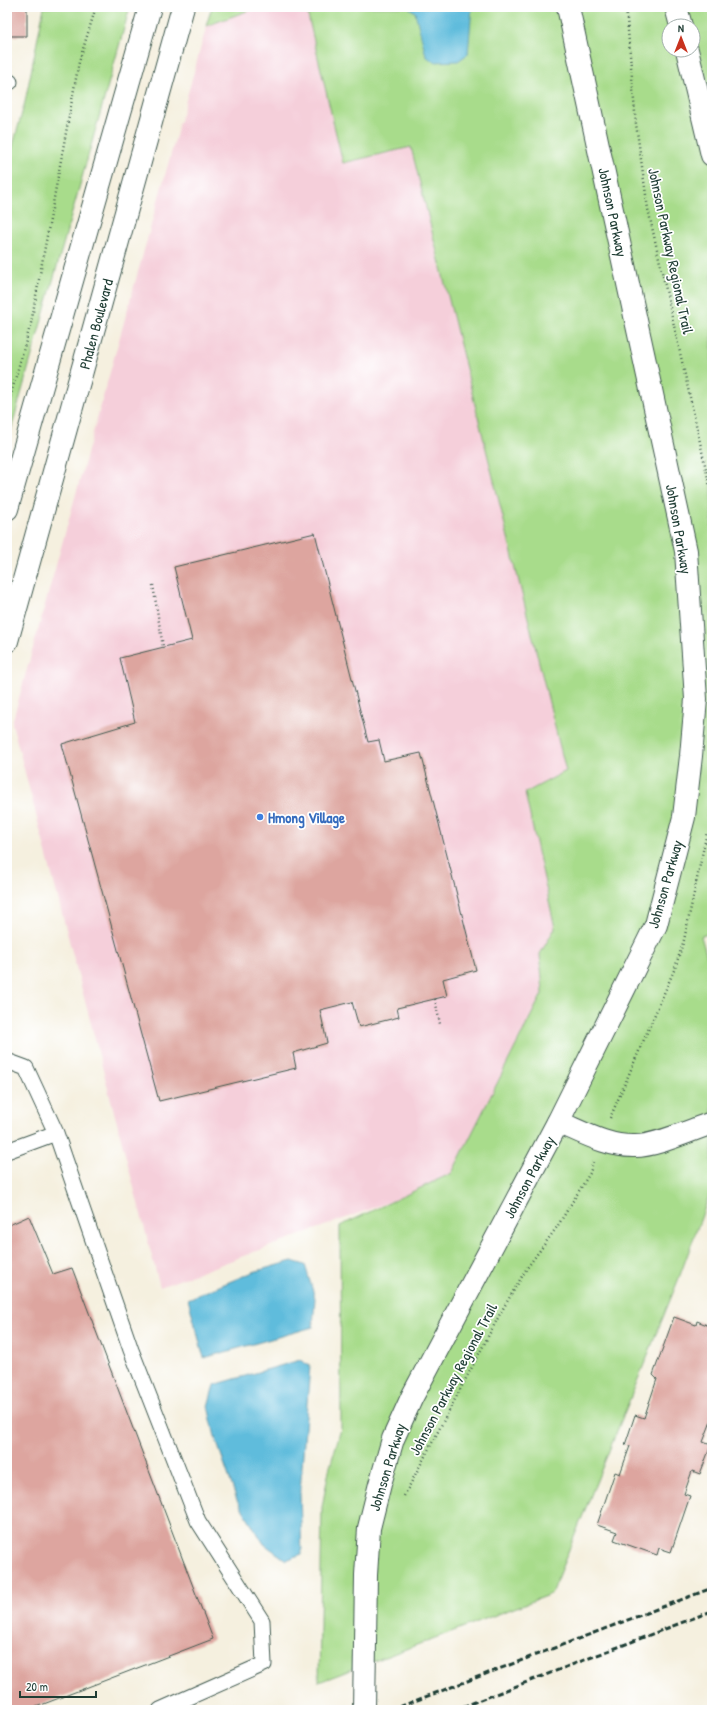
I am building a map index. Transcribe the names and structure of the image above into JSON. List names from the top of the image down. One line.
{"streets":{"street":["Johnson Parkway","Phalen Boulevard"],"path":["Johnson Parkway Regional Trail"]},"places":["Hmong Village"],"scale_bar":"20 m","north":"top"}
